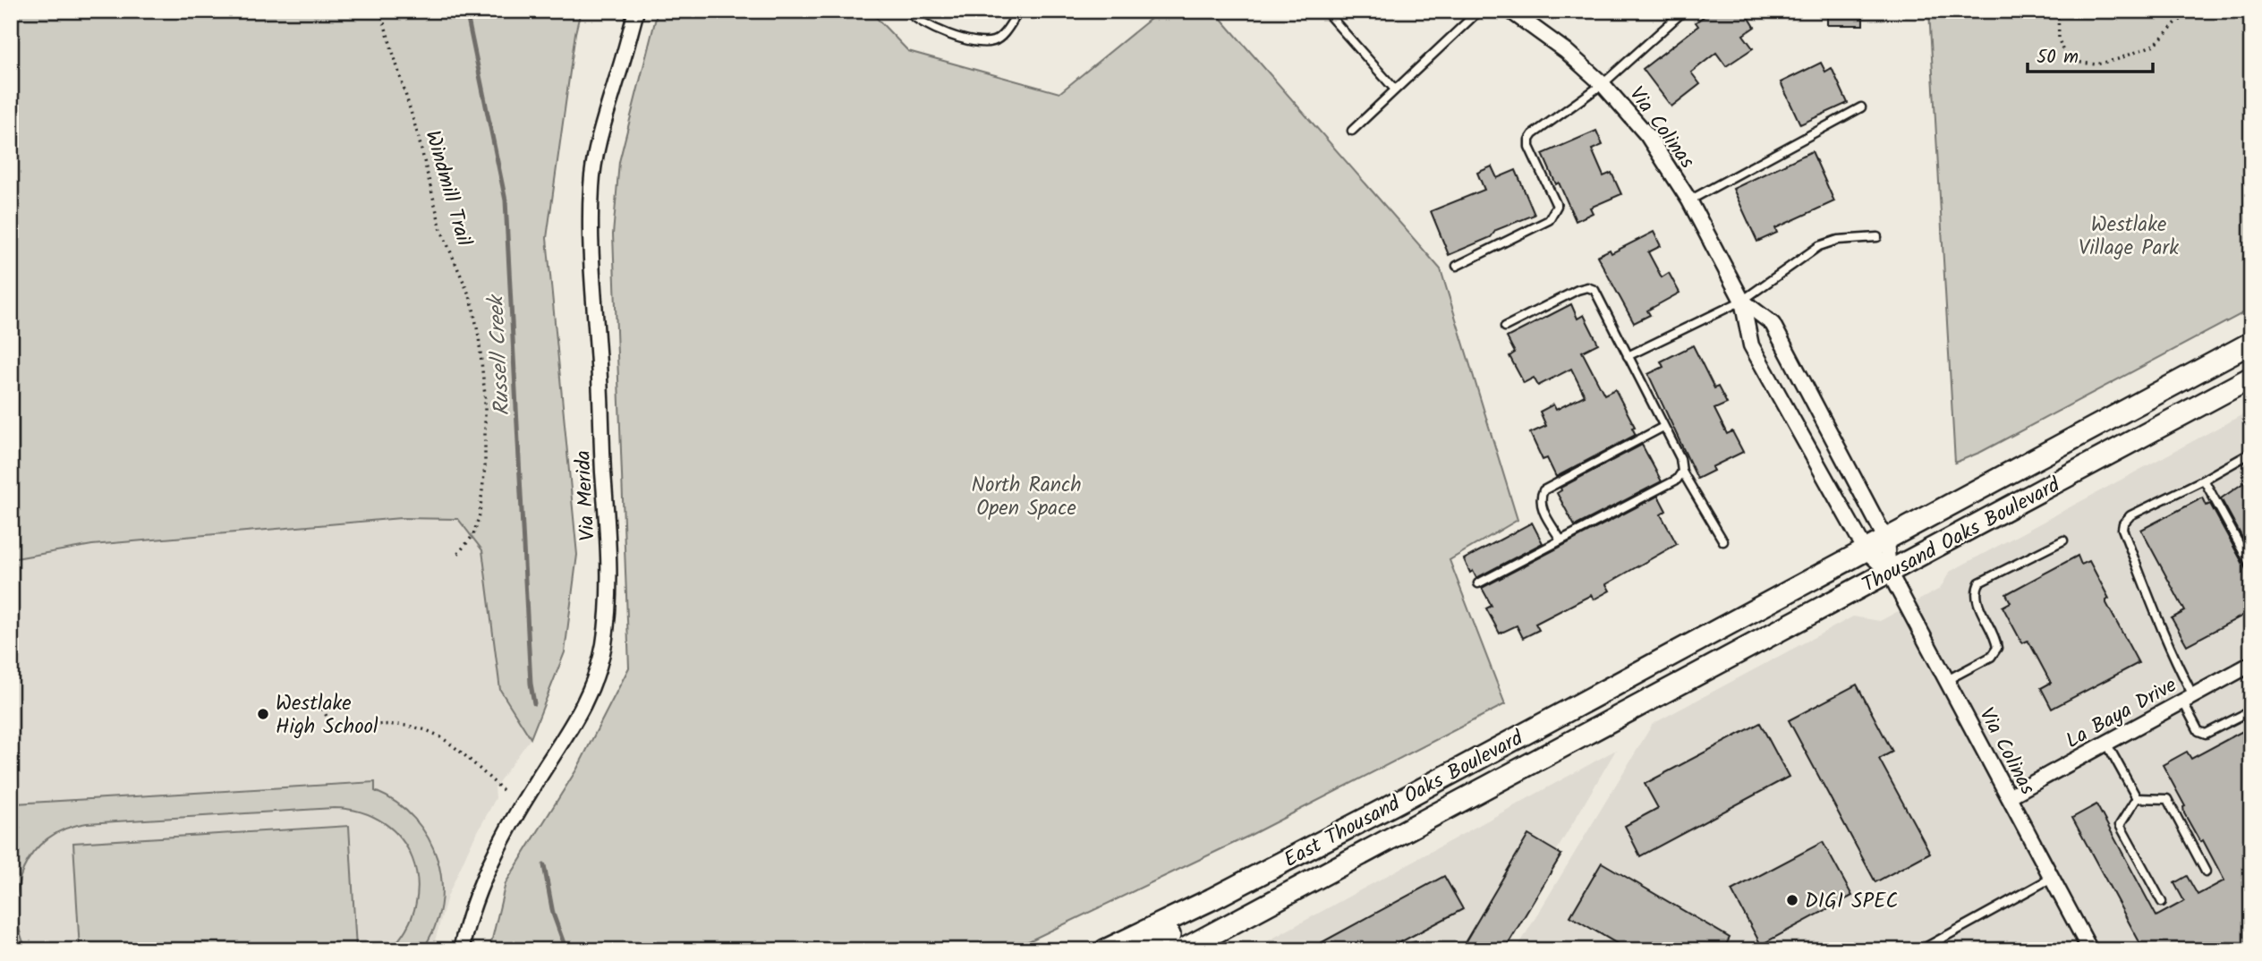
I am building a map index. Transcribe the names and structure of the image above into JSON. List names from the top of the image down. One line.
{"streets":{"main road":["Thousand Oaks Boulevard","East Thousand Oaks Boulevard"],"street":["Via Colinas","Via Merida","La Baya Drive"],"path":["Windmill Trail"]},"crossings":[["Via Colinas","Thousand Oaks Boulevard"],["Via Colinas","La Baya Drive"],["Thousand Oaks Boulevard","East Thousand Oaks Boulevard"]],"water":["Russell Creek"],"parks":["Westlake Village Park","North Ranch Open Space"],"places":["Westlake High School","DIGI SPEC"],"scale_bar":"50 m"}
